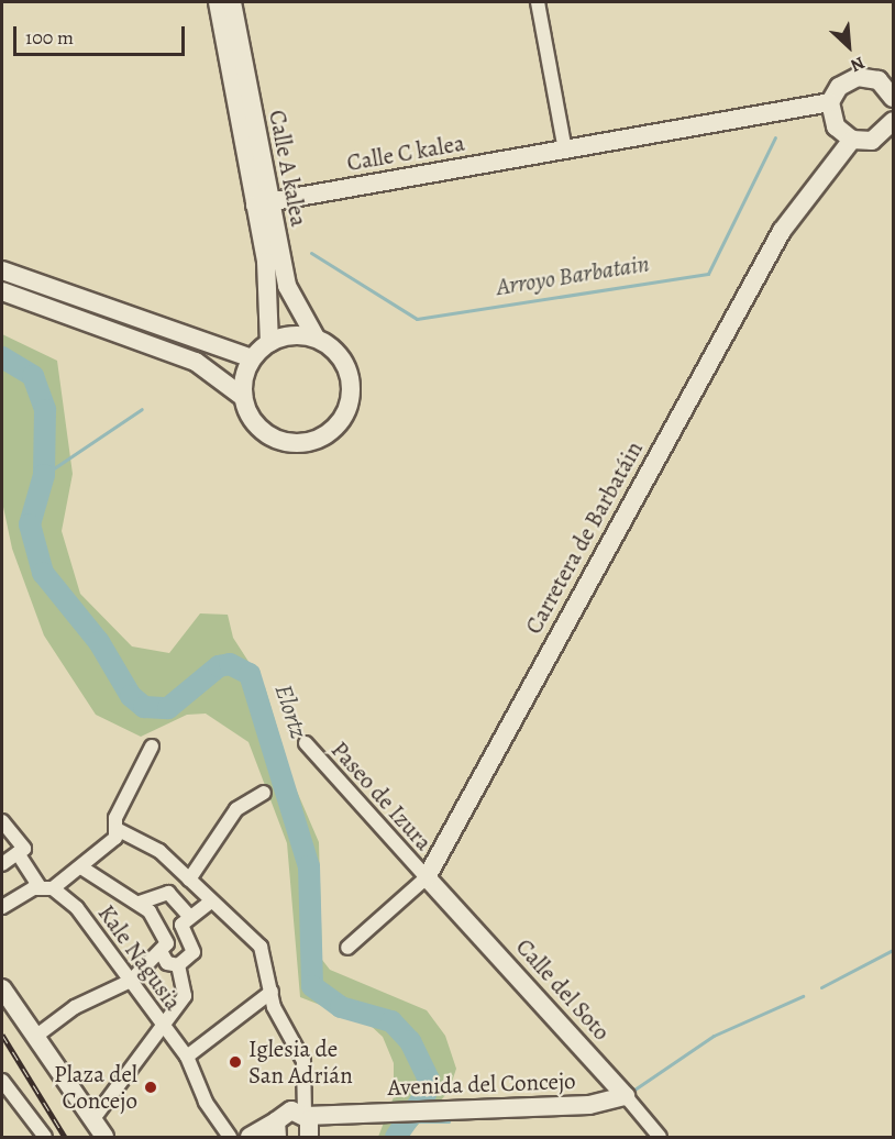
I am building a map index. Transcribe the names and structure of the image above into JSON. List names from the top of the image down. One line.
{"streets":{"street":["Calle C kalea","Calle A kalea","Carretera de Barbatáin","Paseo de Izura","Kale Nagusia","Calle del Soto","Avenida del Concejo"]},"crossings":[["Calle C kalea","Calle A kalea"],["Carretera de Barbatáin","Paseo de Izura"],["Carretera de Barbatáin","Calle del Soto"],["Paseo de Izura","Calle del Soto"],["Calle del Soto","Avenida del Concejo"]],"water":["Arroyo Barbatain","Elortz"],"places":["Iglesia de San Adrián","Plaza del Concejo"],"scale_bar":"100 m","north":"bottom right"}
